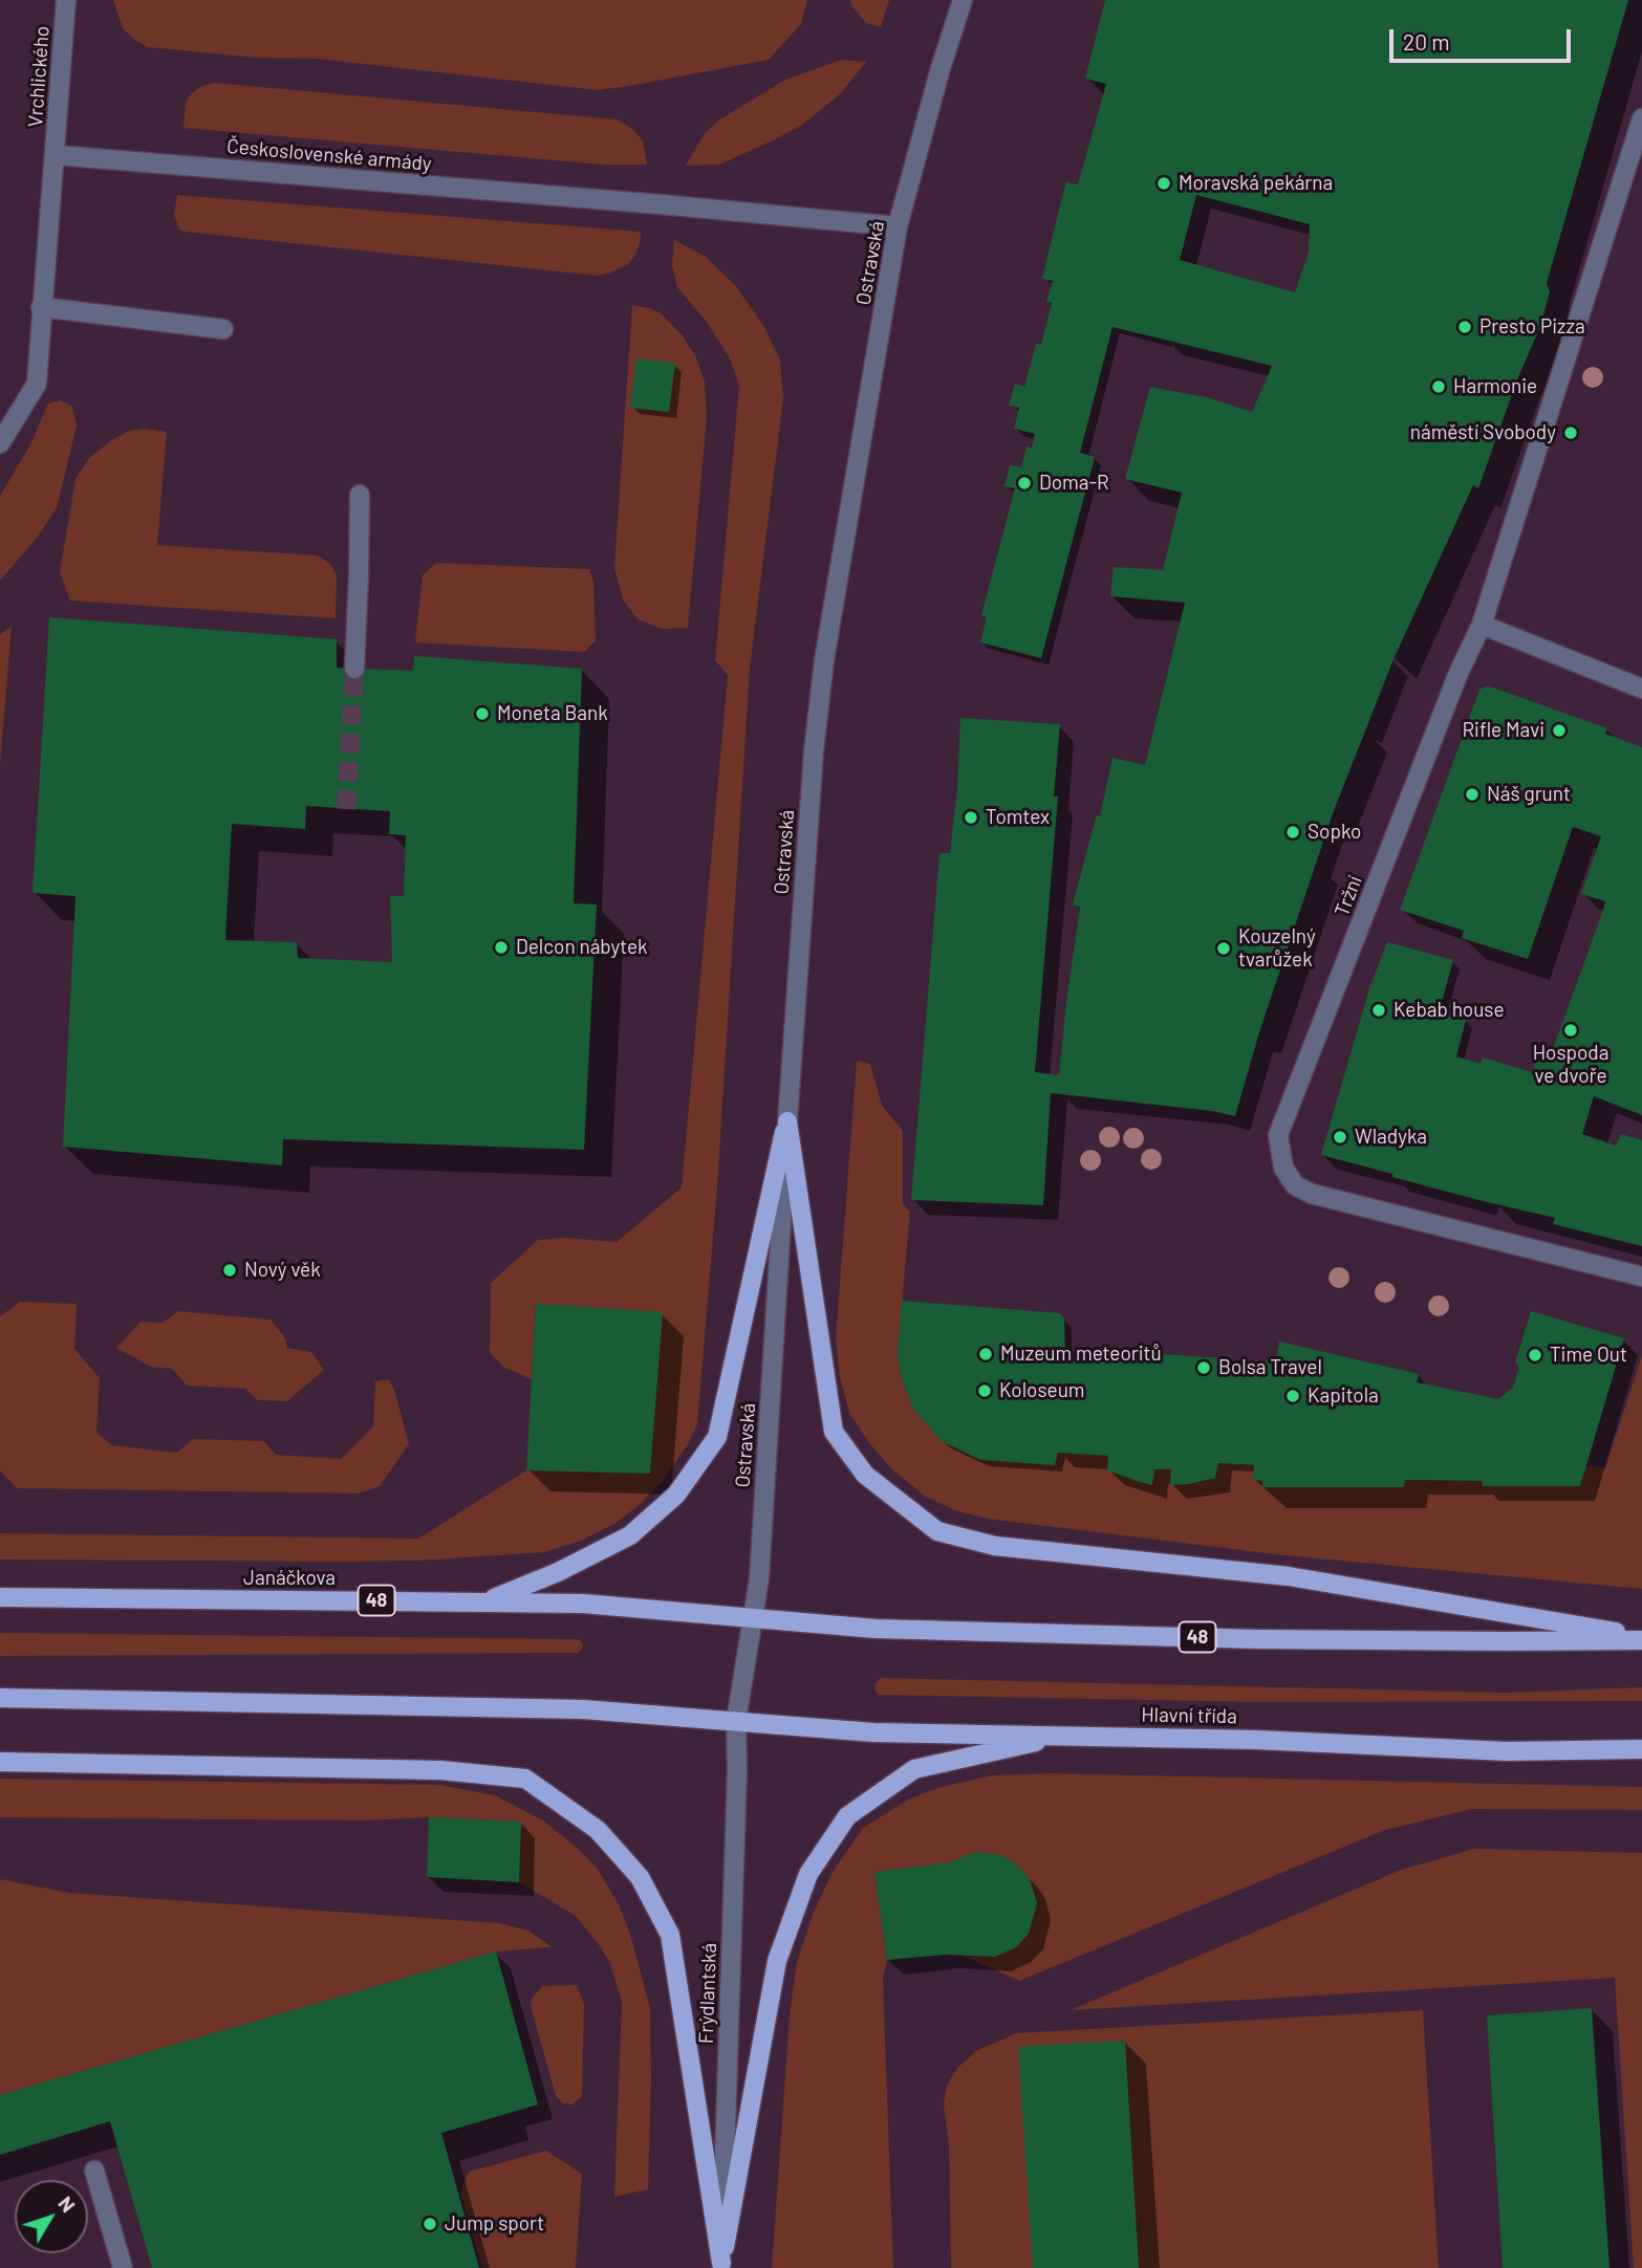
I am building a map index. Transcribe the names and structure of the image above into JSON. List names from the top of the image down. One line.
{"streets":{"main road":["Janáčkova","48","Hlavní třída"],"street":["Vrchlického","Československé armády","Ostravská","Tržní","Frýdlantská"]},"crossings":[["Vrchlického","Československé armády"],["Československé armády","Ostravská"],["Ostravská","Janáčkova"],["Ostravská","48"],["Ostravská","Hlavní třída"],["Ostravská","Frýdlantská"],["Janáčkova","48"],["Hlavní třída","Frýdlantská"]],"places":["Moravská pekárna","Presto Pizza","Harmonie","náměstí Svobody","Doma-R","Moneta Bank","Rifle Mavi","Náš grunt","Tomtex","Sopko","Delcon nábytek","Kouzelný tvarůžek","Kebab house","Hospoda ve dvoře","Wladyka","Nový věk","Muzeum meteoritů","Time Out","Bolsa Travel","Koloseum","Kapitola","Jump sport"],"scale_bar":"20 m","north":"top right"}
